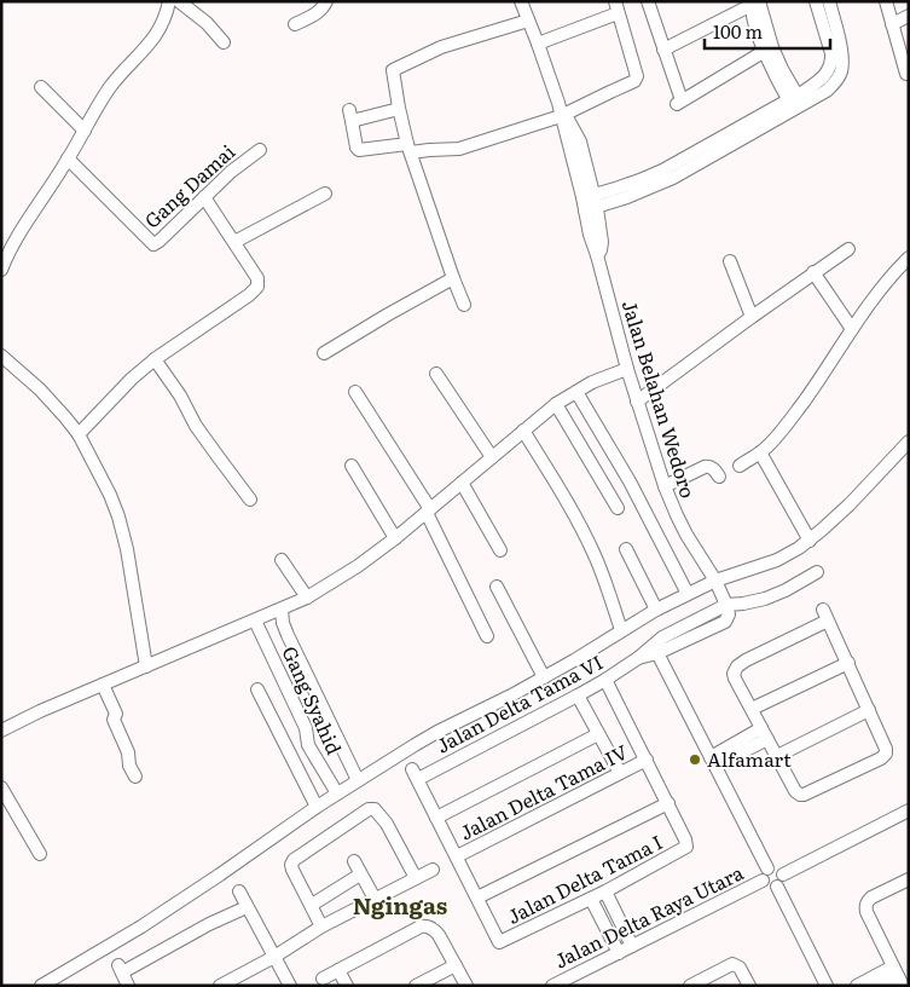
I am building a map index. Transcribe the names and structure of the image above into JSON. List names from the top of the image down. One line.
{"streets":{"street":["Gang Damai","Jalan Belahan Wedoro","Gang Syahid","Jalan Delta Tama VI","Jalan Delta Tama IV","Jalan Delta Tama I","Jalan Delta Raya Utara"]},"crossings":[["Jalan Belahan Wedoro","Jalan Delta Tama VI"]],"districts":["Ngingas"],"places":["Alfamart"],"scale_bar":"100 m"}
